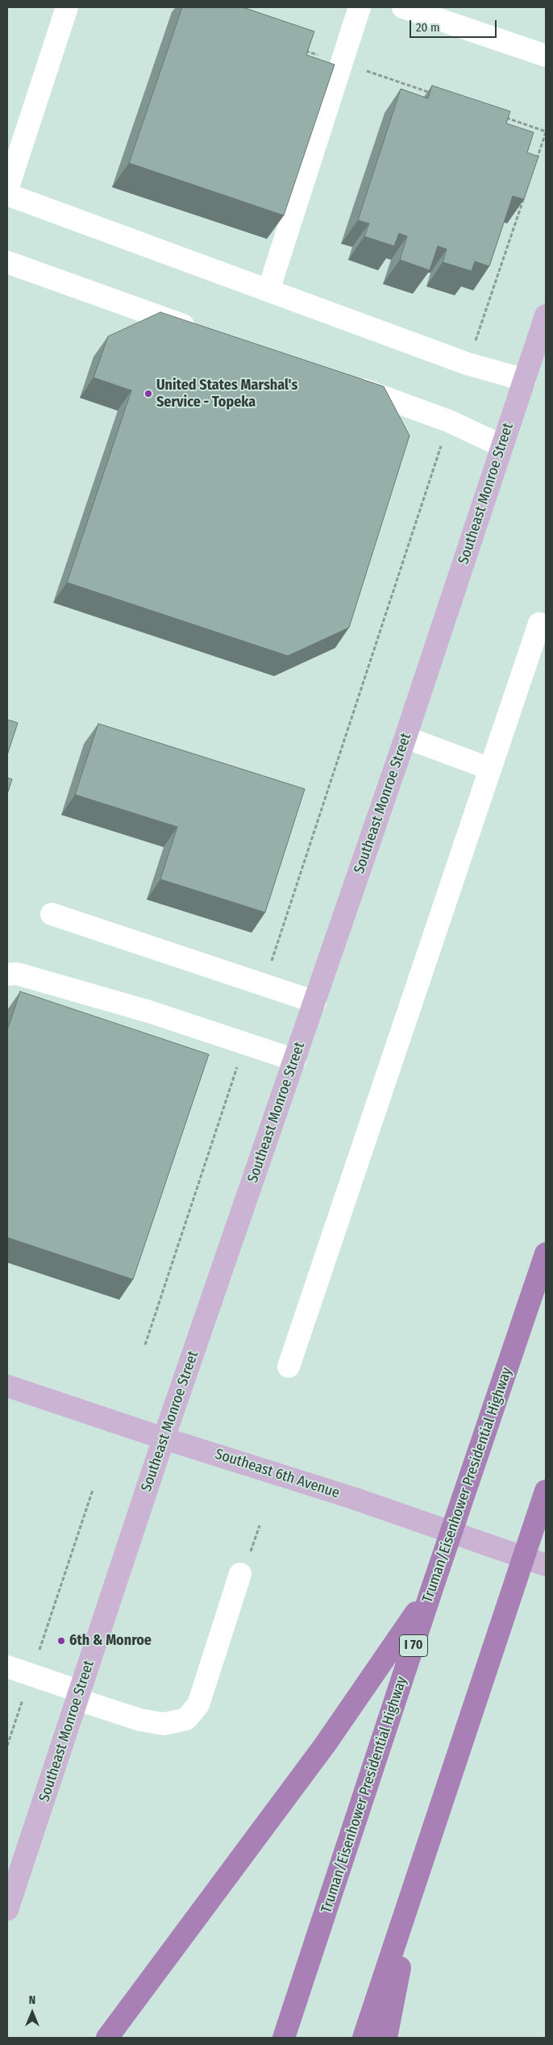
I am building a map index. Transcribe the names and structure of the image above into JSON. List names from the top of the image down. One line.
{"streets":{"highway":["Truman/Eisenhower Presidential Highway","I 70"],"main road":["Southeast Monroe Street","Southeast 6th Avenue"]},"crossings":[["Southeast Monroe Street","Southeast 6th Avenue"]],"places":["United States Marshal's Service - Topeka","6th & Monroe"],"scale_bar":"20 m","north":"top"}
